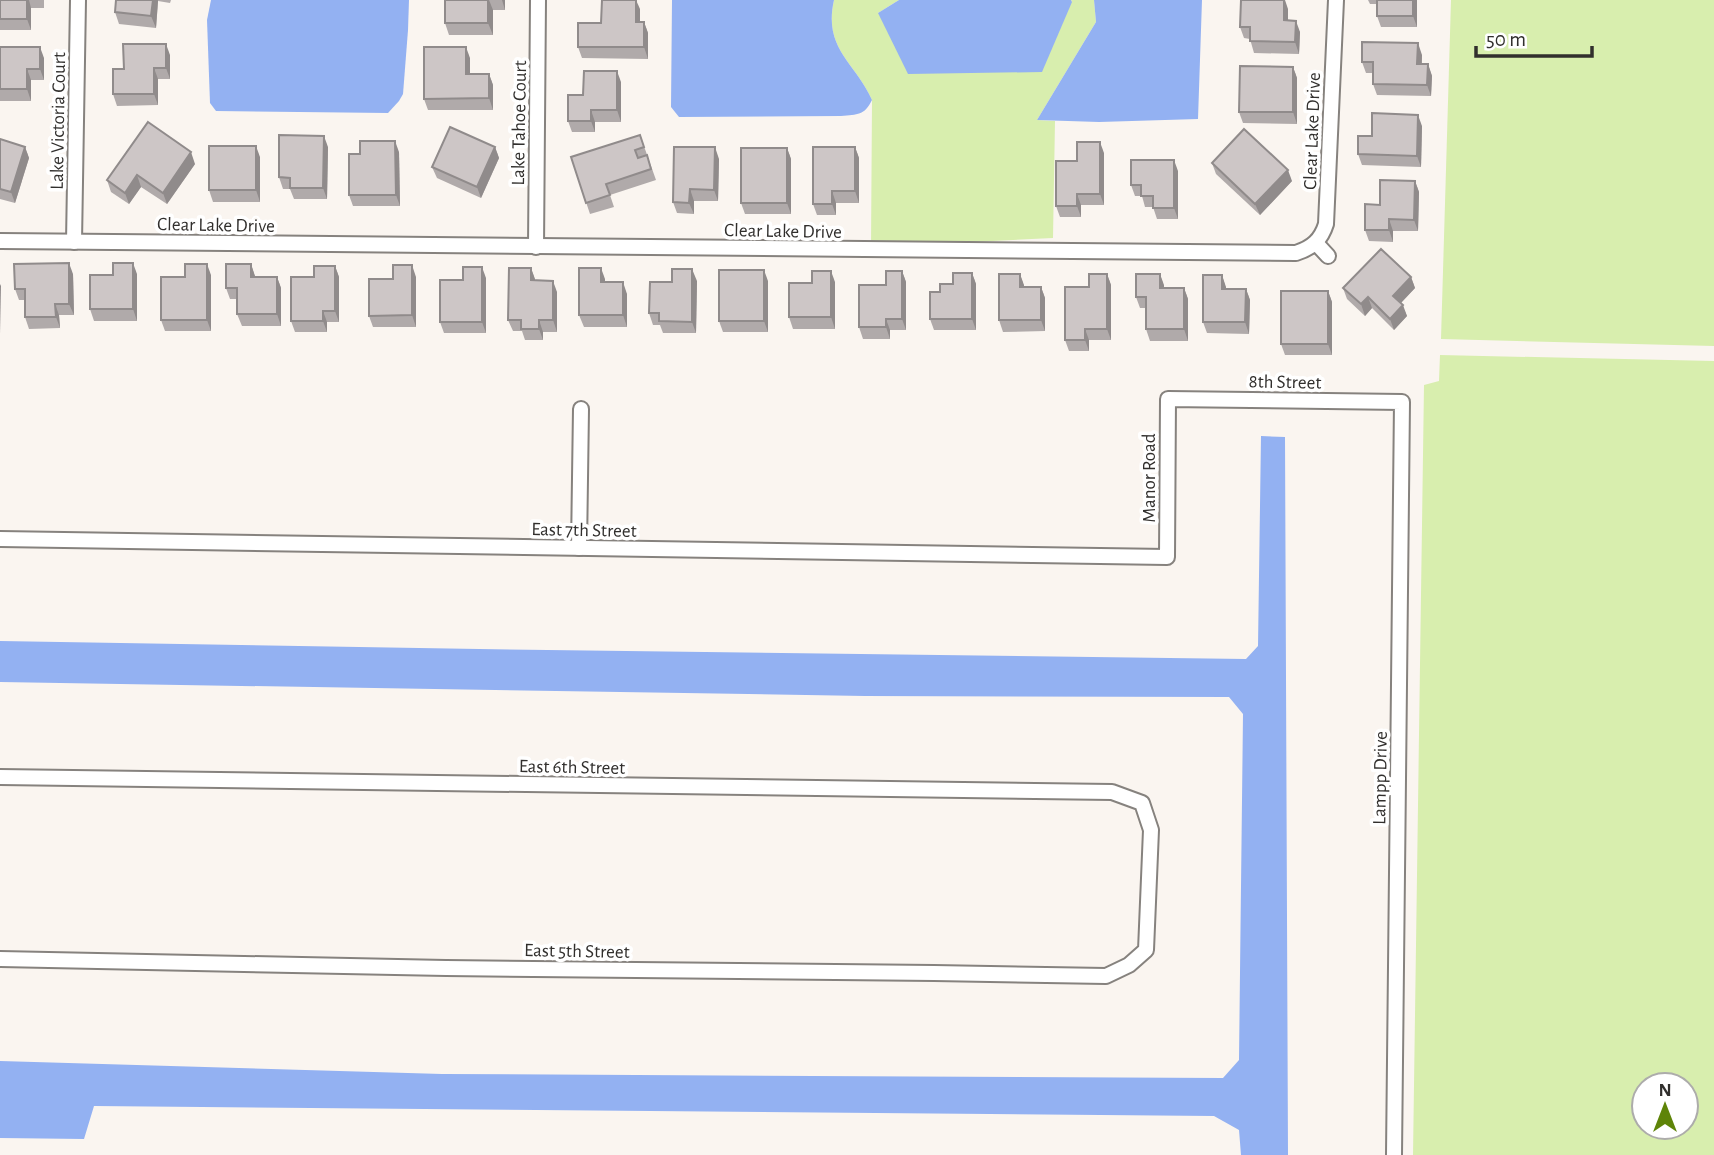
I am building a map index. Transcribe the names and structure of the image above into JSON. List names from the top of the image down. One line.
{"streets":{"street":["Lake Victoria Court","Lake Tahoe Court","Clear Lake Drive","8th Street","Manor Road","East 7th Street","East 6th Street","Lampp Drive","East 5th Street"]},"crossings":[["Lake Victoria Court","Clear Lake Drive"],["Lake Tahoe Court","Clear Lake Drive"],["8th Street","Manor Road"],["8th Street","Lampp Drive"],["Manor Road","East 7th Street"],["East 6th Street","East 5th Street"]],"scale_bar":"50 m","north":"top"}
